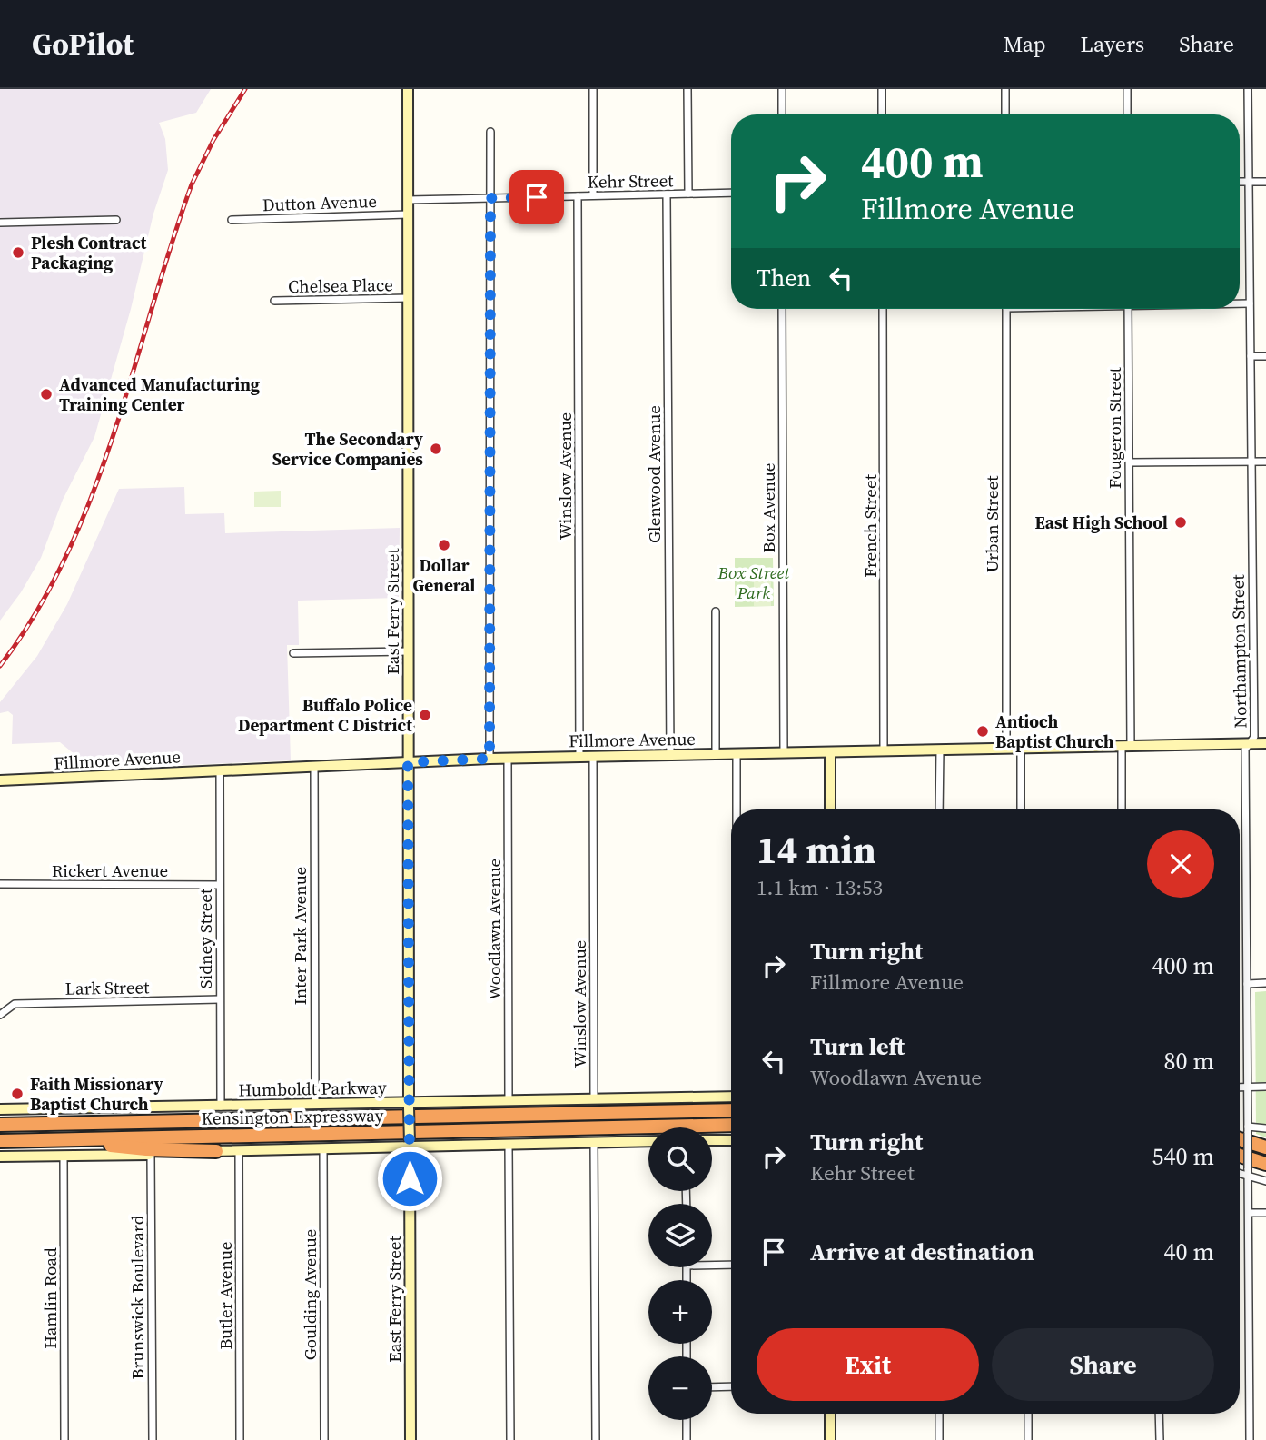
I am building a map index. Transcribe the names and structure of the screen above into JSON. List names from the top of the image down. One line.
{"streets":{"highway":["Kensington Expressway"],"street":["Kehr Street","Dutton Avenue","Chelsea Place","Fougeron Street","Glenwood Avenue","Winslow Avenue","Box Avenue","Urban Street","French Street","East Ferry Street","Northampton Street","Fillmore Avenue","Rickert Avenue","Woodlawn Avenue","Inter Park Avenue","Sidney Street","Lark Street","Humboldt Parkway","Goulding Avenue","Butler Avenue","Brunswick Boulevard","Hamlin Road"]},"crossings":[["Kehr Street","Glenwood Avenue"],["Kehr Street","Winslow Avenue"],["Kehr Street","East Ferry Street"],["Dutton Avenue","East Ferry Street"],["Chelsea Place","East Ferry Street"],["Fougeron Street","Fillmore Avenue"],["Glenwood Avenue","Fillmore Avenue"],["Winslow Avenue","Fillmore Avenue"],["Winslow Avenue","Humboldt Parkway"],["Box Avenue","Fillmore Avenue"],["Urban Street","Fillmore Avenue"],["French Street","Fillmore Avenue"],["East Ferry Street","Fillmore Avenue"],["East Ferry Street","Humboldt Parkway"],["Northampton Street","Fillmore Avenue"],["Fillmore Avenue","Woodlawn Avenue"],["Fillmore Avenue","Inter Park Avenue"],["Fillmore Avenue","Sidney Street"],["Rickert Avenue","Sidney Street"],["Woodlawn Avenue","Humboldt Parkway"],["Inter Park Avenue","Humboldt Parkway"],["Sidney Street","Lark Street"],["Sidney Street","Humboldt Parkway"]],"parks":["Box Street Park"],"places":["Plesh Contract Packaging","Advanced Manufacturing Training Center","The Secondary Service Companies","East High School","Dollar General","Buffalo Police Department C District","Antioch Baptist Church","Faith Missionary Baptist Church"],"page":{"header":"GoPilot","nav":["Map","Layers","Share"],"turn":["400 m","Fillmore Avenue"],"then":"Then","heading":["14 min","1.1 km · 13:53"],"list":[{"name":"Turn right","note":"Fillmore Avenue","value":"400 m"},{"name":"Turn left","note":"Woodlawn Avenue","value":"80 m"},{"name":"Turn right","note":"Kehr Street","value":"540 m"},{"name":"Arrive at destination","value":"40 m"}],"map_buttons":["+","−"],"buttons":["Exit","Share"]}}
